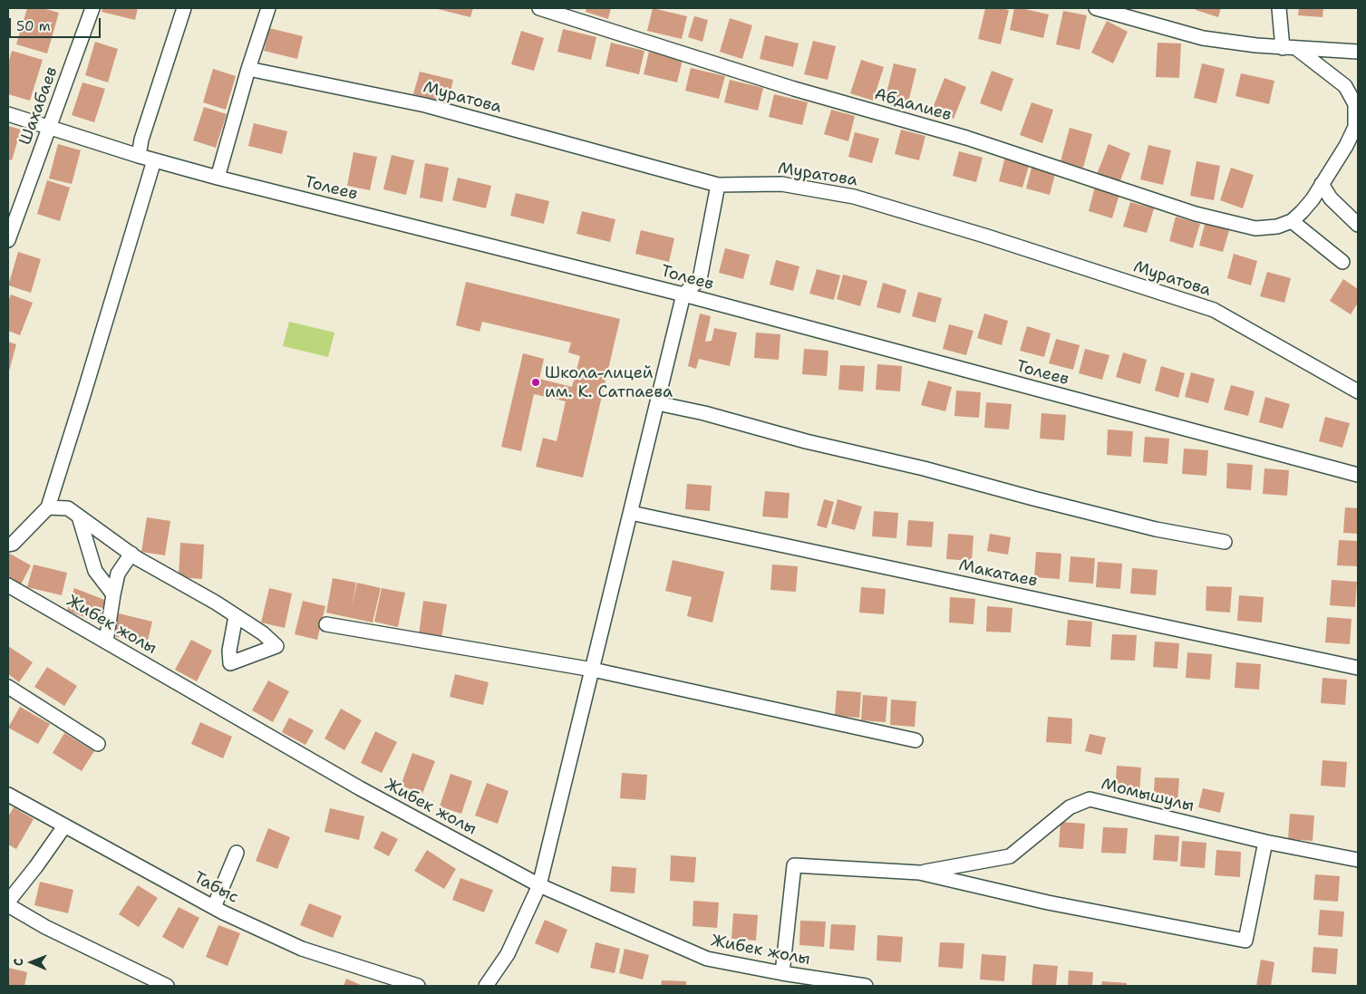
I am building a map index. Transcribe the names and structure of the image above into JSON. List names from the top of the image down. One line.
{"streets":{"street":["Муратова","Абдалиев","Шахабаев","Толеев","Макатаев","Жибек жолы","Момышулы","Табыс"]},"crossings":[["Шахабаев","Толеев"]],"places":["Школа-лицей им. К. Сатпаева"],"scale_bar":"50 m","north":"left"}
